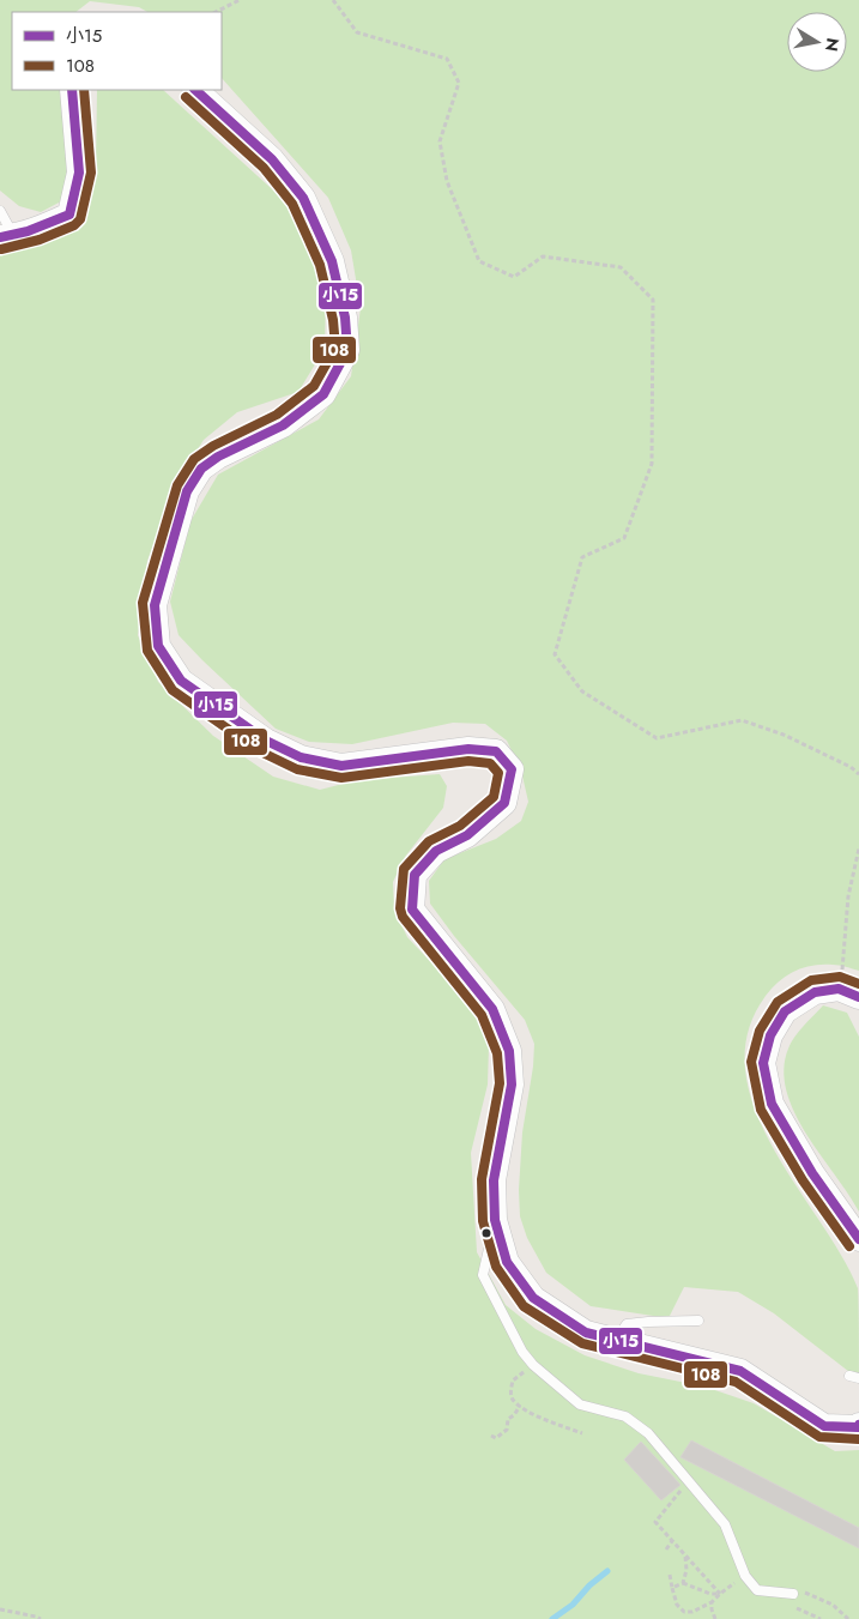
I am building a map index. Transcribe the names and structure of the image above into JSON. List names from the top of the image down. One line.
{"lines":["transit line 小15","transit line 108"],"legend":["小15","108"],"north":"right"}
